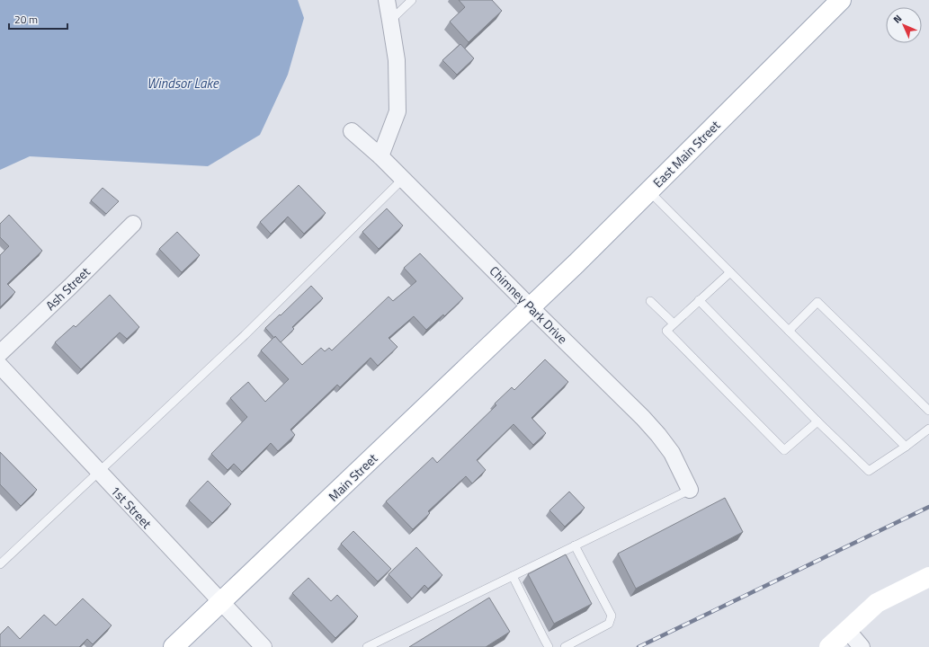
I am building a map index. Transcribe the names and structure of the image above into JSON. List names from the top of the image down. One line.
{"streets":{"main road":["East Main Street","Main Street"],"street":["Ash Street","Chimney Park Drive","1st Street"]},"crossings":[["East Main Street","Chimney Park Drive"],["East Main Street","Main Street"],["Chimney Park Drive","Main Street"],["Main Street","1st Street"]],"water":["Windsor Lake"],"scale_bar":"20 m","north":"top left"}
